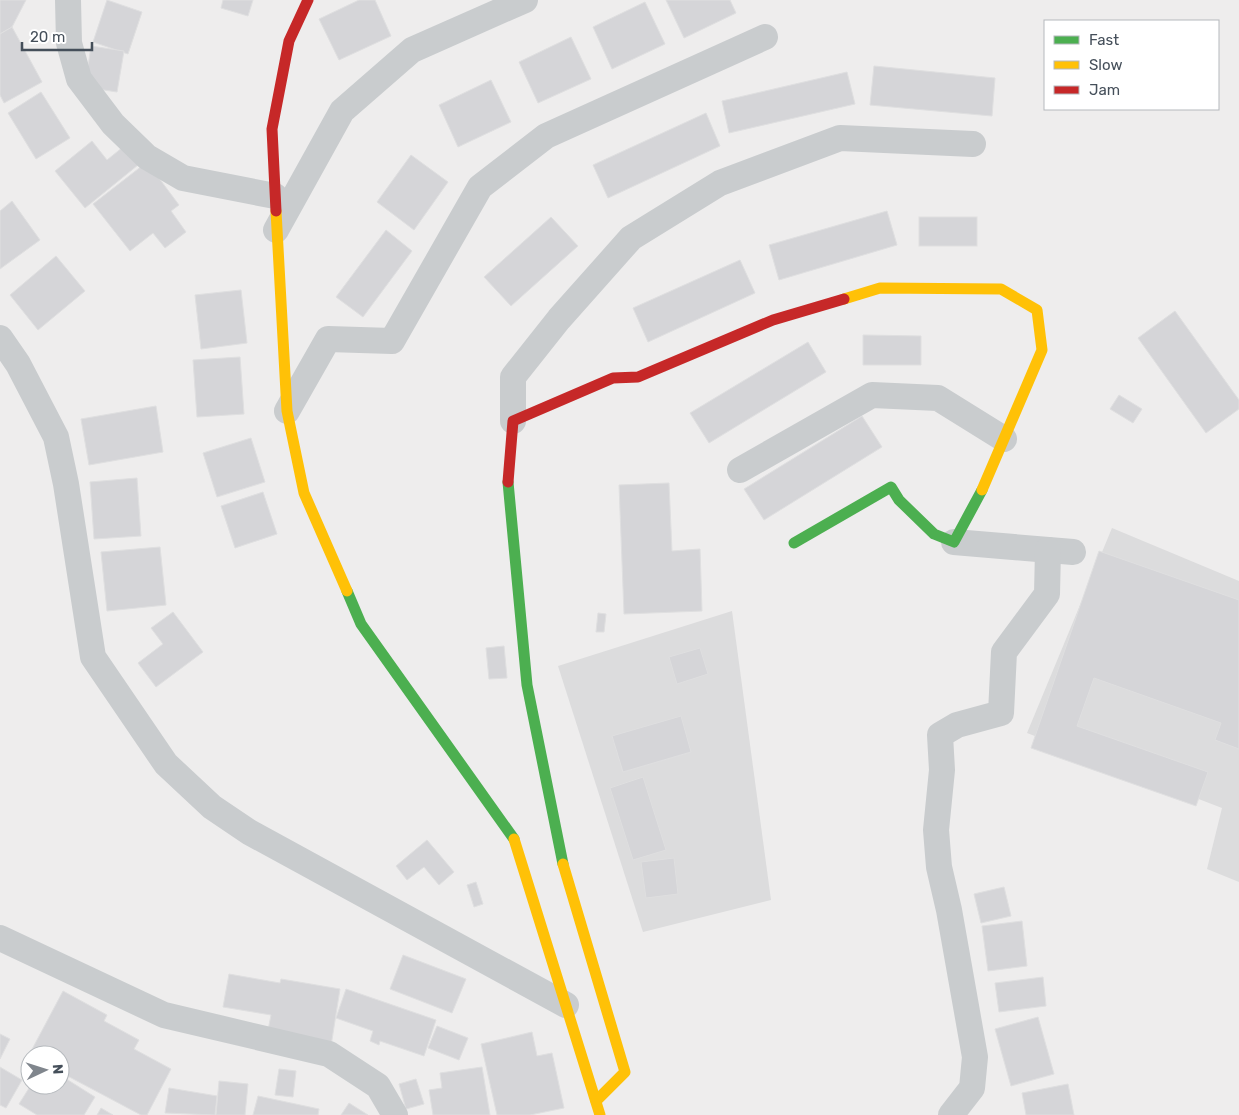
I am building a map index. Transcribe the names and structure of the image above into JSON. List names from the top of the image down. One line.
{"legend":["Fast","Slow","Jam"],"scale_bar":"20 m","north":"right"}
